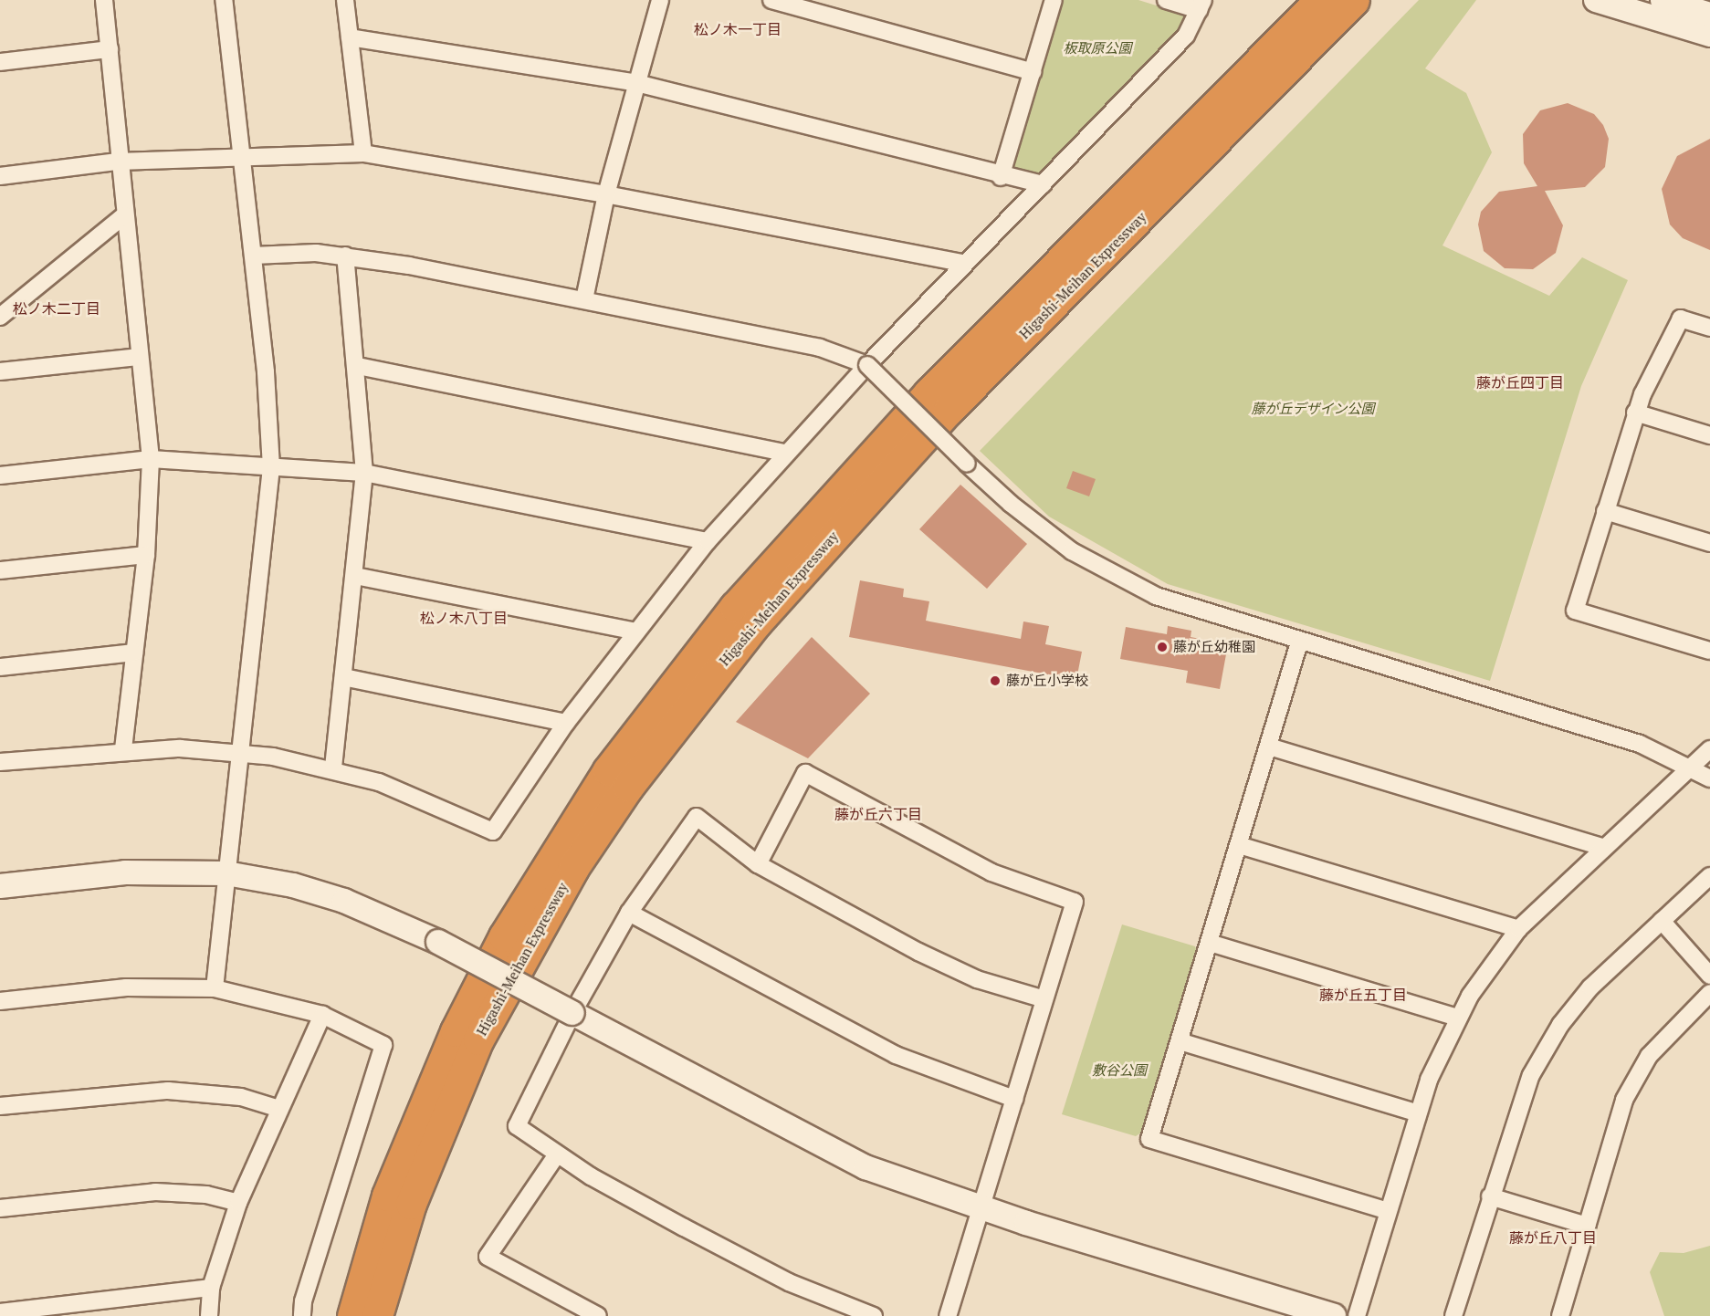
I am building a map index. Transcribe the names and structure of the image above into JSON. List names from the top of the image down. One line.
{"streets":{"highway":["Higashi-Meihan Expressway"]},"districts":["松ノ木一丁目","松ノ木二丁目","藤が丘四丁目","松ノ木八丁目","藤が丘六丁目","藤が丘五丁目","藤が丘八丁目"],"parks":["板取原公園","藤が丘デザイン公園","敷谷公園"],"places":["藤が丘幼稚園","藤が丘小学校"]}
